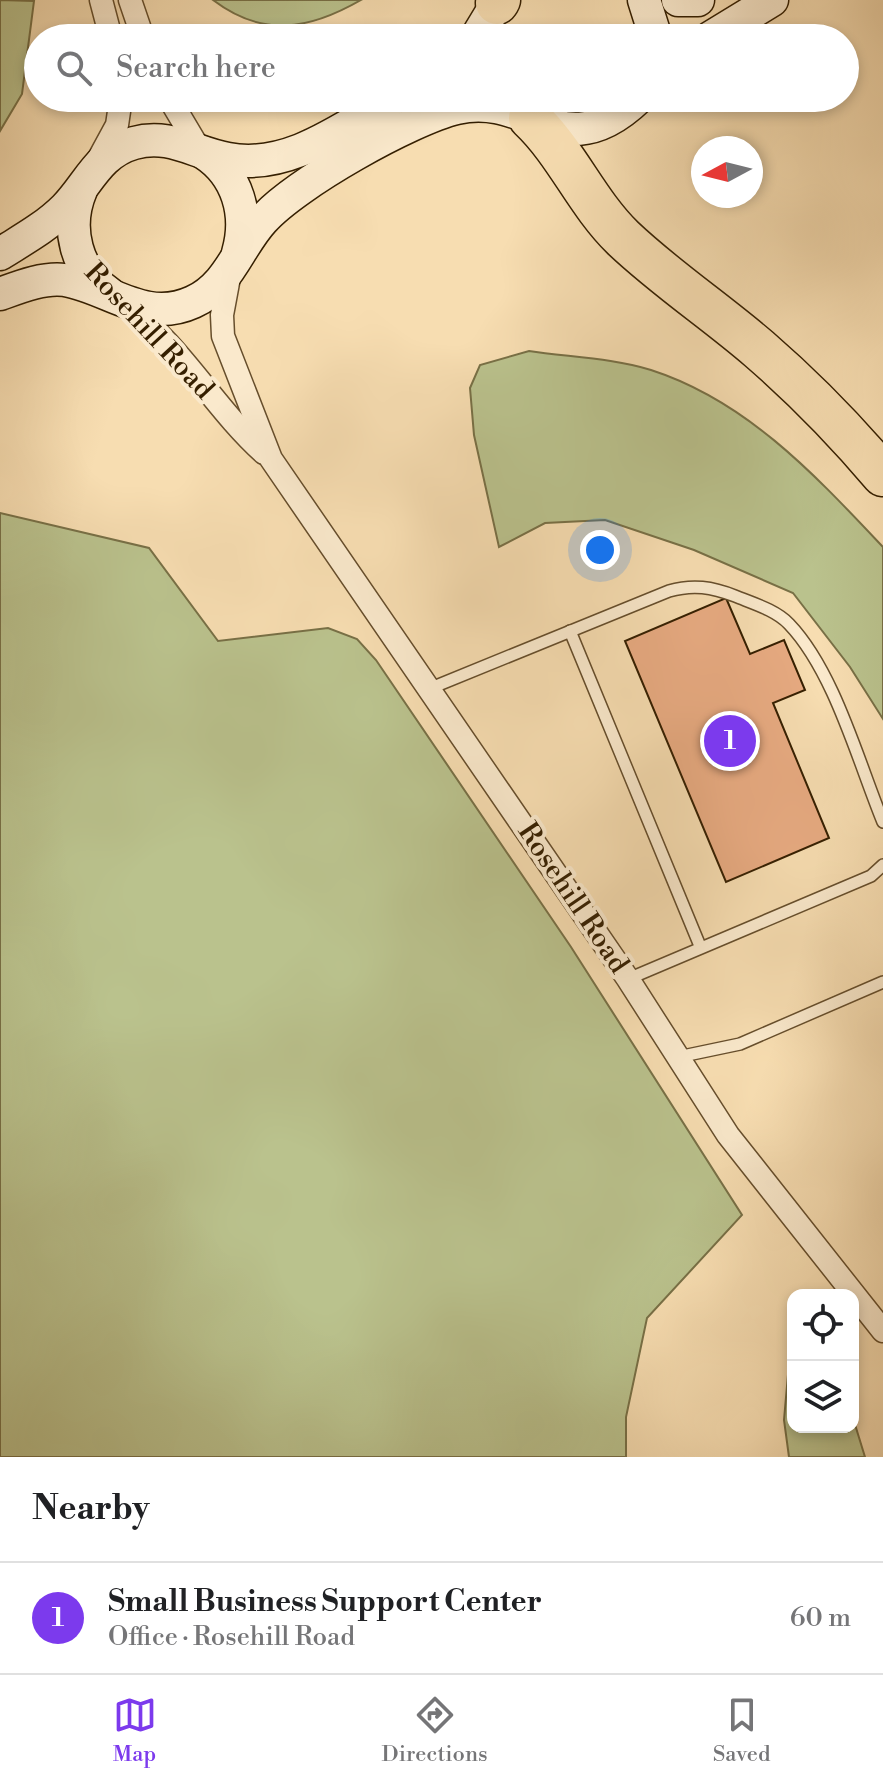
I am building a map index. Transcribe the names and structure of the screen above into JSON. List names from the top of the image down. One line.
{"streets":{"main road":["Rosehill Road"]},"north":"left","page":{"search":"Search here","pins":"1","heading":"Nearby","list":[{"mark":"1","name":"Small Business Support Center","note":"Office · Rosehill Road","value":"60 m"}],"nav":["Map","Directions","Saved"]}}
